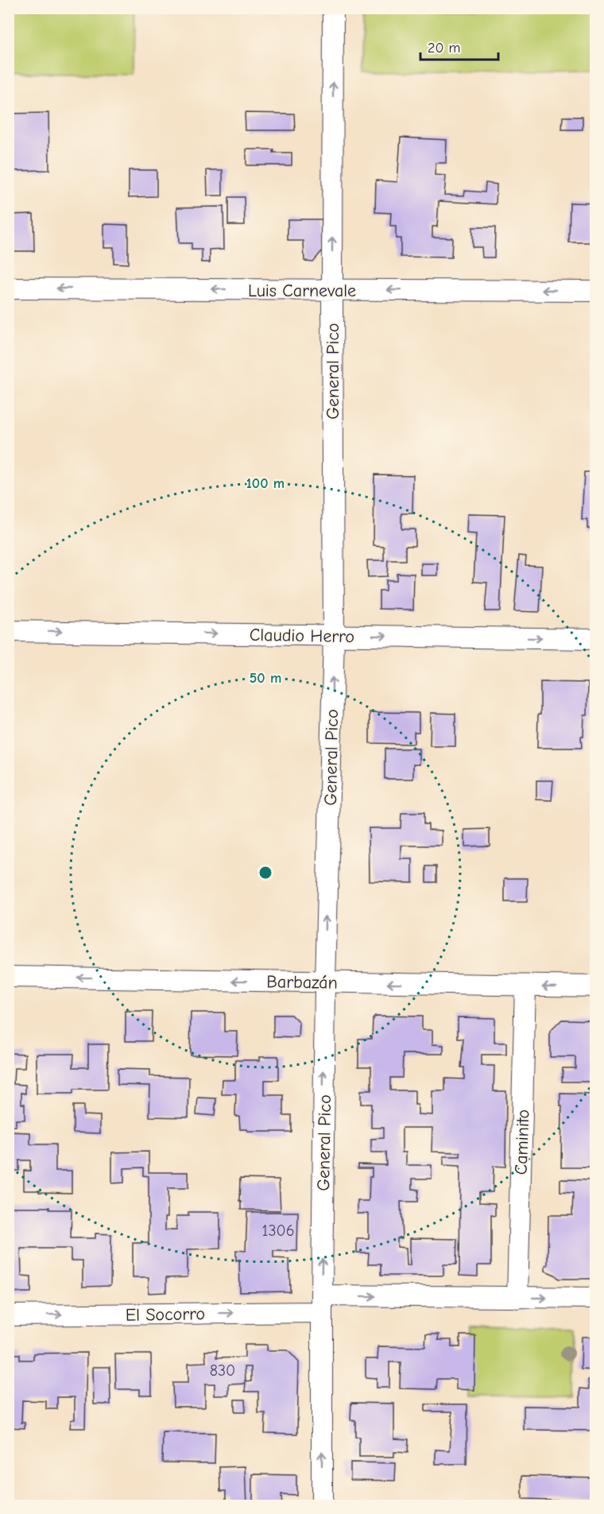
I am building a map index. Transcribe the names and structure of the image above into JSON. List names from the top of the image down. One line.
{"streets":{"street":["Luis Carnevale","General Pico","Claudio Herro","Barbazán","Caminito","El Socorro"]},"crossings":[["Luis Carnevale","General Pico"],["General Pico","Claudio Herro"],["General Pico","Barbazán"],["General Pico","El Socorro"],["Barbazán","Caminito"],["Caminito","El Socorro"]],"one_way":["Luis Carnevale","General Pico","Claudio Herro","Barbazán","El Socorro"],"house_numbers":["1306","830"],"scale_bar":"20 m","rings":["100 m","50 m"]}
